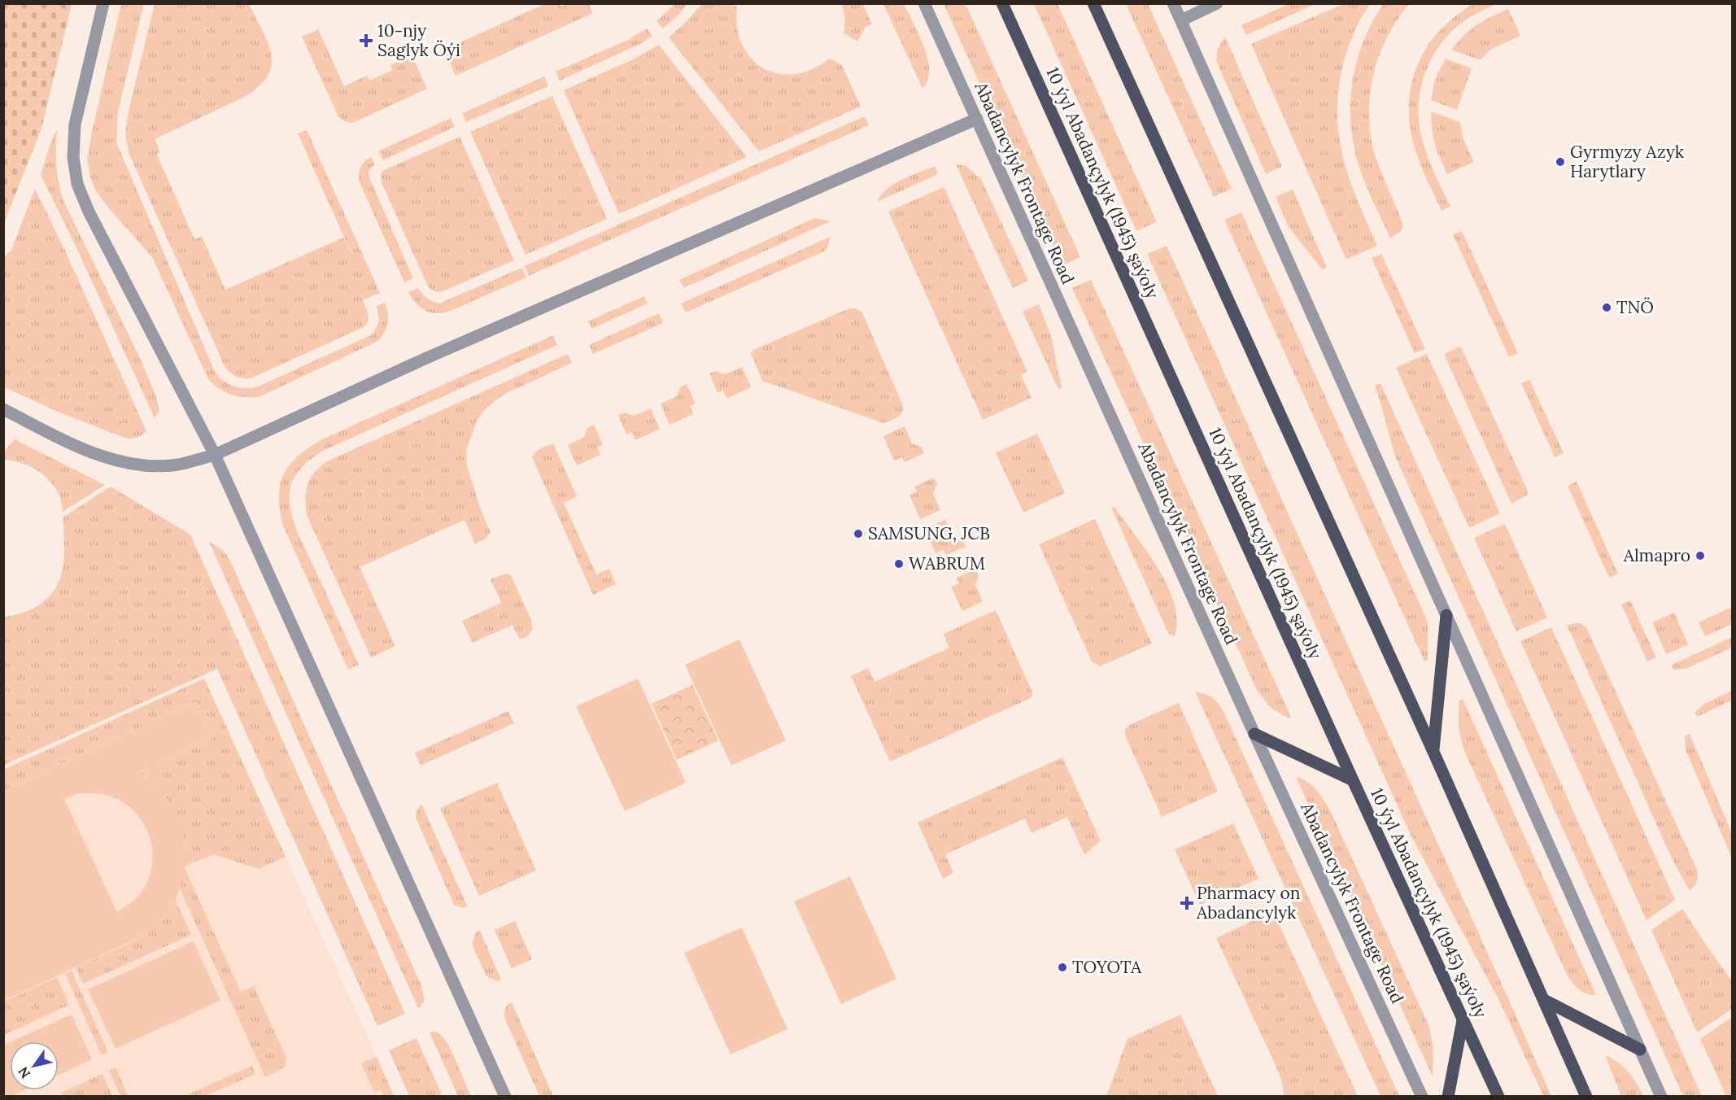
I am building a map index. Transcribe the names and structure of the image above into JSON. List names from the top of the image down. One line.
{"streets":{"main road":["10 ýyl Abadançylyk (1945) şaýoly"],"street":["Abadancylyk Frontage Road"]},"places":{"health":["10-njy Saglyk Öýi","Pharmacy on Abadancylyk"],"other":["Gyrmyzy Azyk Harytlary","TNÖ","SAMSUNG, JCB","Almapro","WABRUM","TOYOTA"]},"north":"bottom left"}
